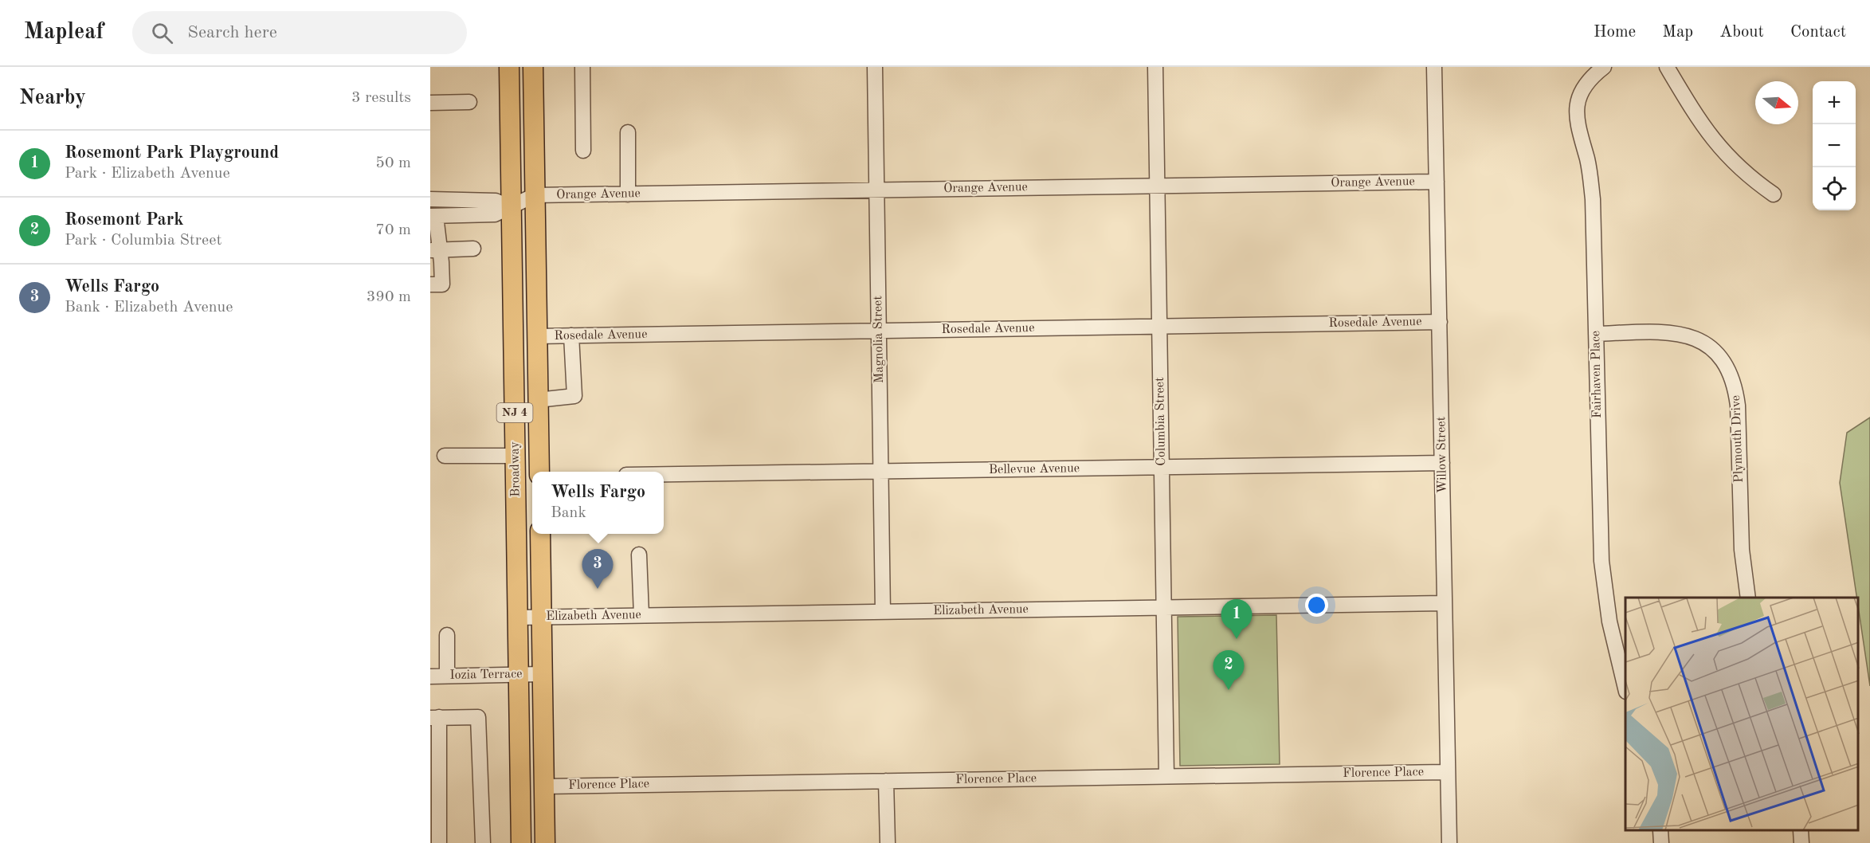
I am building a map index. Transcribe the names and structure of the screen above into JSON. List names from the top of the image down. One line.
{"streets":{"main road":["NJ 4","Broadway"],"street":["Orange Avenue","Rosedale Avenue","Magnolia Street","Fairhaven Place","Columbia Street","Plymouth Drive","Willow Street","Bellevue Avenue","Elizabeth Avenue","Iozia Terrace","Florence Place"]},"crossings":[["Orange Avenue","Magnolia Street"],["Orange Avenue","Columbia Street"],["Orange Avenue","Willow Street"],["Orange Avenue","Broadway"],["Rosedale Avenue","Magnolia Street"],["Rosedale Avenue","Columbia Street"],["Rosedale Avenue","Willow Street"],["Rosedale Avenue","Broadway"],["Magnolia Street","Bellevue Avenue"],["Magnolia Street","Elizabeth Avenue"],["Fairhaven Place","Plymouth Drive"],["Columbia Street","Bellevue Avenue"],["Columbia Street","Elizabeth Avenue"],["Columbia Street","Florence Place"],["Willow Street","Bellevue Avenue"],["Willow Street","Elizabeth Avenue"],["Willow Street","Florence Place"],["Broadway","Elizabeth Avenue"],["Broadway","Iozia Terrace"]],"north":"right","page":{"header":"Mapleaf","search":"Search here","nav":["Home","Map","About","Contact"],"heading":["Nearby","3 results"],"map_buttons":["+","−"],"list":[{"mark":"1","name":"Rosemont Park Playground","note":"Park · Elizabeth Avenue","value":"50 m"},{"mark":"2","name":"Rosemont Park","note":"Park · Columbia Street","value":"70 m"},{"mark":"3","name":"Wells Fargo","note":"Bank · Elizabeth Avenue","value":"390 m"}],"popup":["Wells Fargo","Bank"],"pins":["3","1","2"]}}
